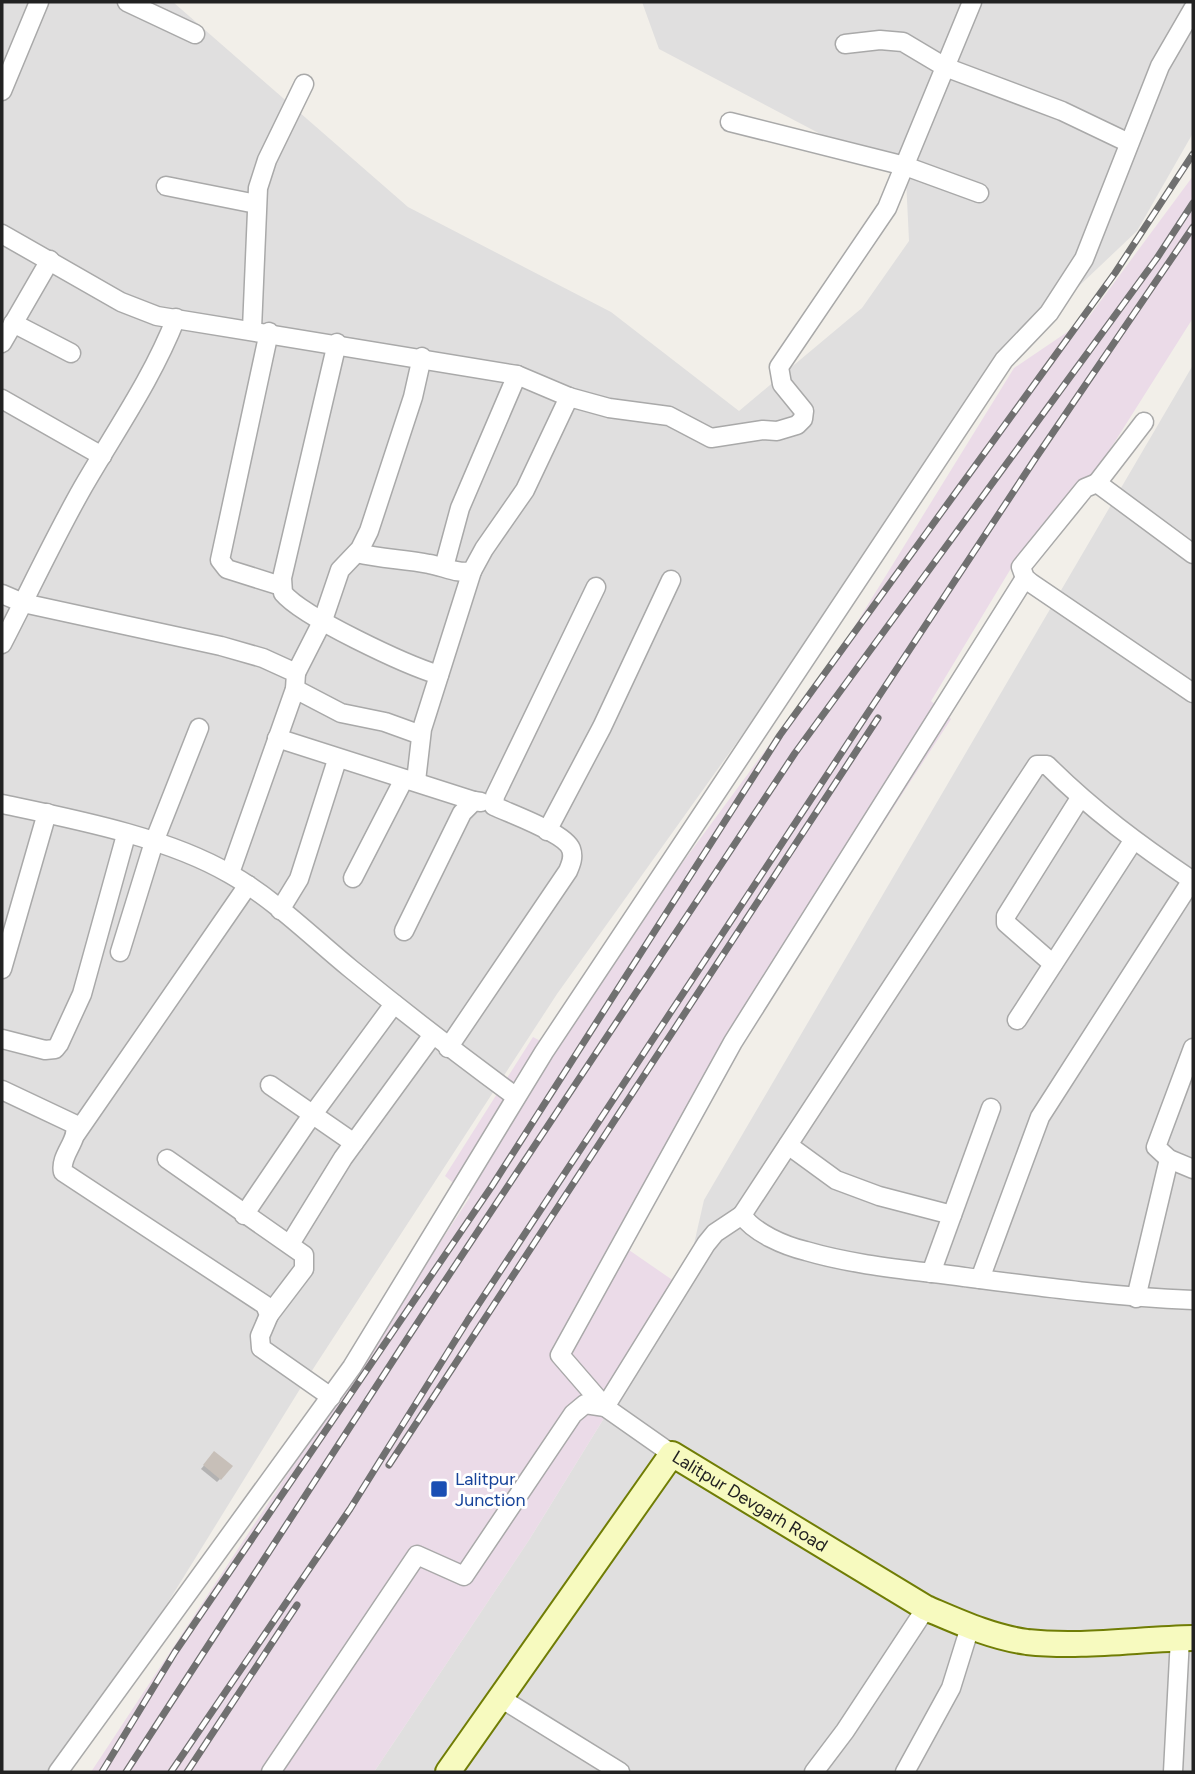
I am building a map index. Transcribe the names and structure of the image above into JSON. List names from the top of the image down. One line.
{"streets":{"main road":["Lalitpur Devgarh Road"]},"places":{"transit":["Lalitpur Junction"]}}
